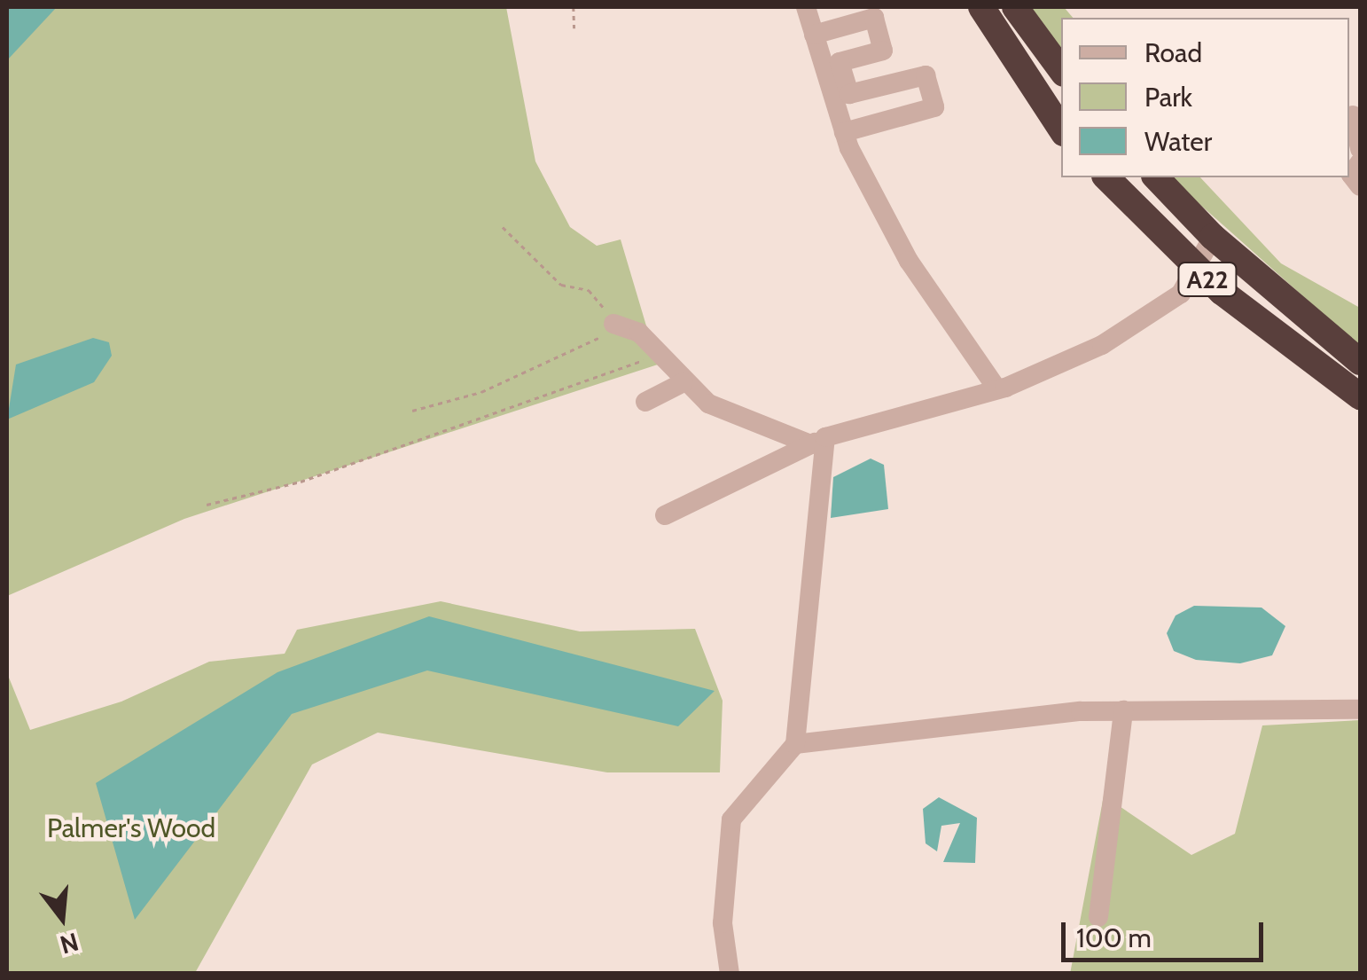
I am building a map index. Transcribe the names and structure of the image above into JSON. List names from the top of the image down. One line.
{"streets":{"highway":["A22"]},"parks":["Palmer's Wood"],"legend":["Road","Park","Water"],"scale_bar":"100 m","north":"bottom"}
